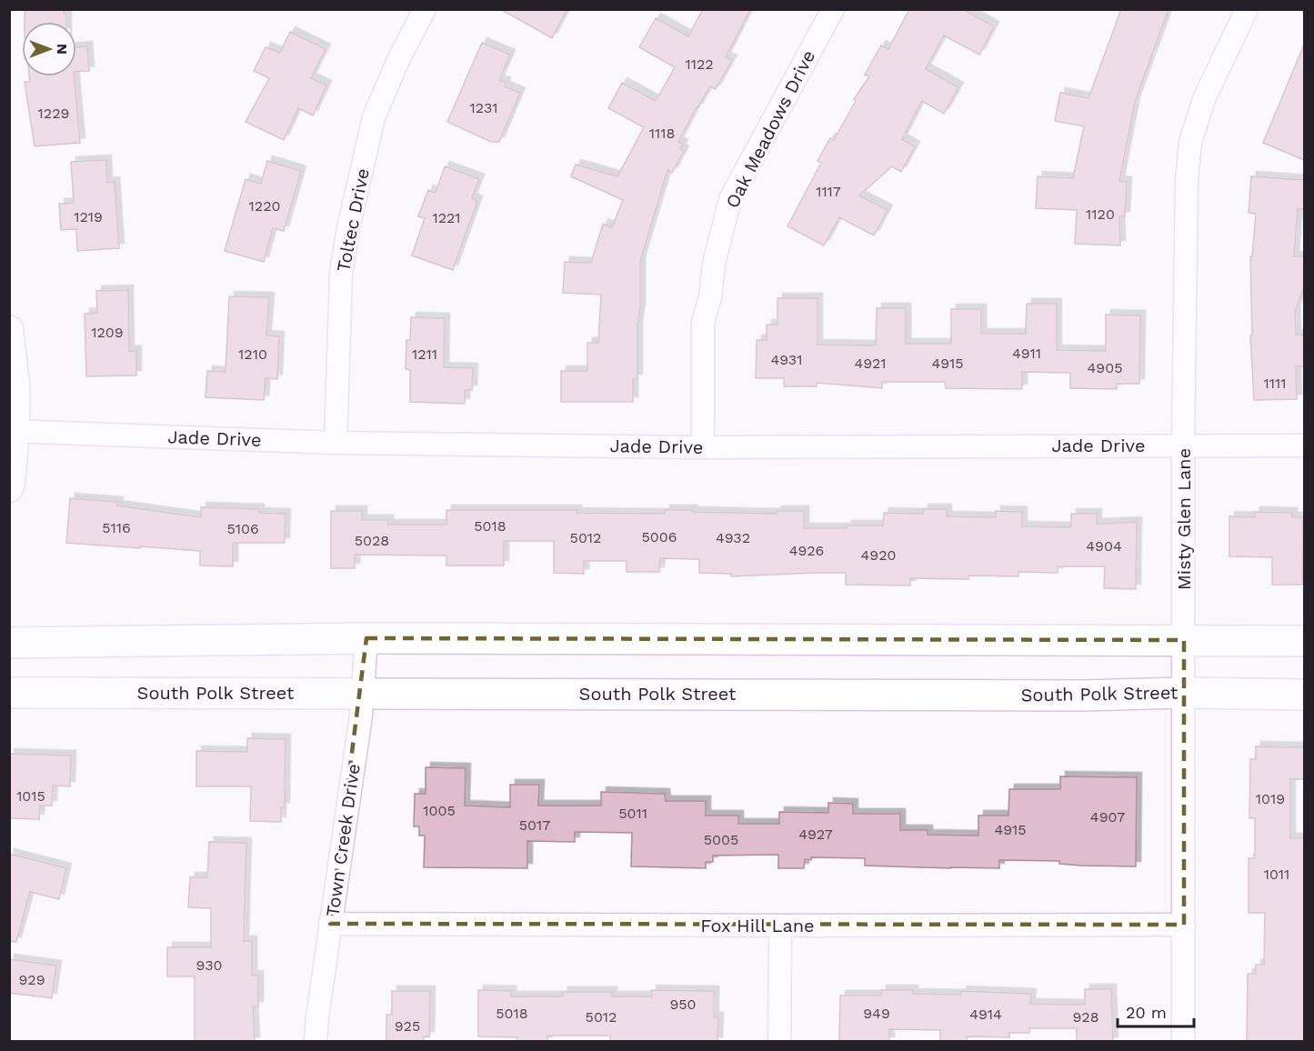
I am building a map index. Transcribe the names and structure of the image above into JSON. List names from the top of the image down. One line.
{"streets":{"main road":["South Polk Street"],"street":["Oak Meadows Drive","Toltec Drive","Jade Drive","Misty Glen Lane","Town Creek Drive","Fox Hill Lane"]},"crossings":[["Oak Meadows Drive","Jade Drive"],["Toltec Drive","Jade Drive"],["Jade Drive","Misty Glen Lane"],["Misty Glen Lane","South Polk Street"],["Misty Glen Lane","Fox Hill Lane"],["South Polk Street","Town Creek Drive"],["Town Creek Drive","Fox Hill Lane"]],"house_numbers":["1122","1231","1229","1118","1117","1220","1120","1219","1221","1209","4911","1210","1211","4931","4921","4915","4905","1111","5018","5116","5106","5006","5012","4932","5028","4904","4926","4920","1015","1019","1005","5011","4907","5017","4915","4927","5005","1011","930","929","950","5018","949","4914","5012","928","925"],"scale_bar":"20 m","north":"right"}
